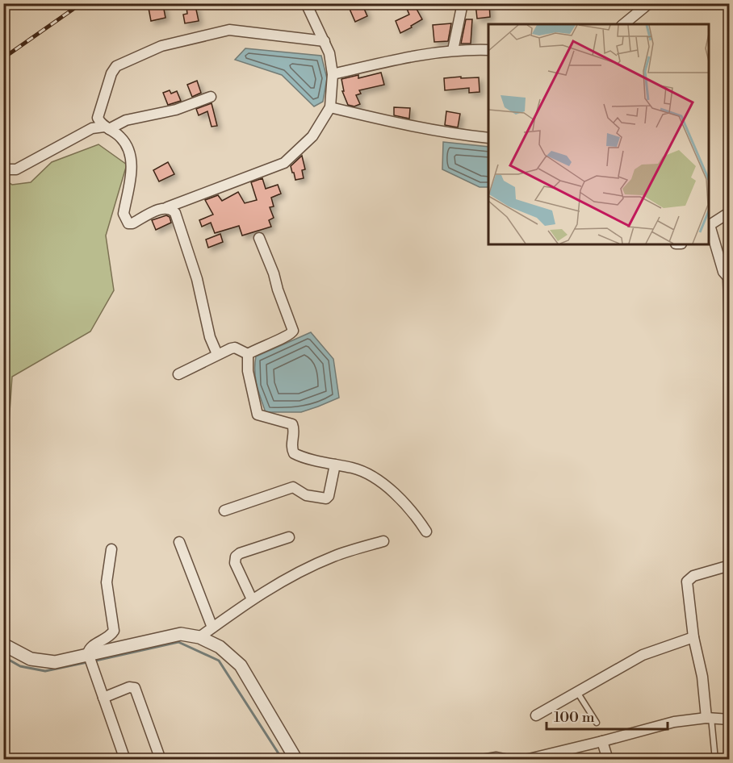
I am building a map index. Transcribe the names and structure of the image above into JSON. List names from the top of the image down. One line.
{"scale_bar":"100 m"}
